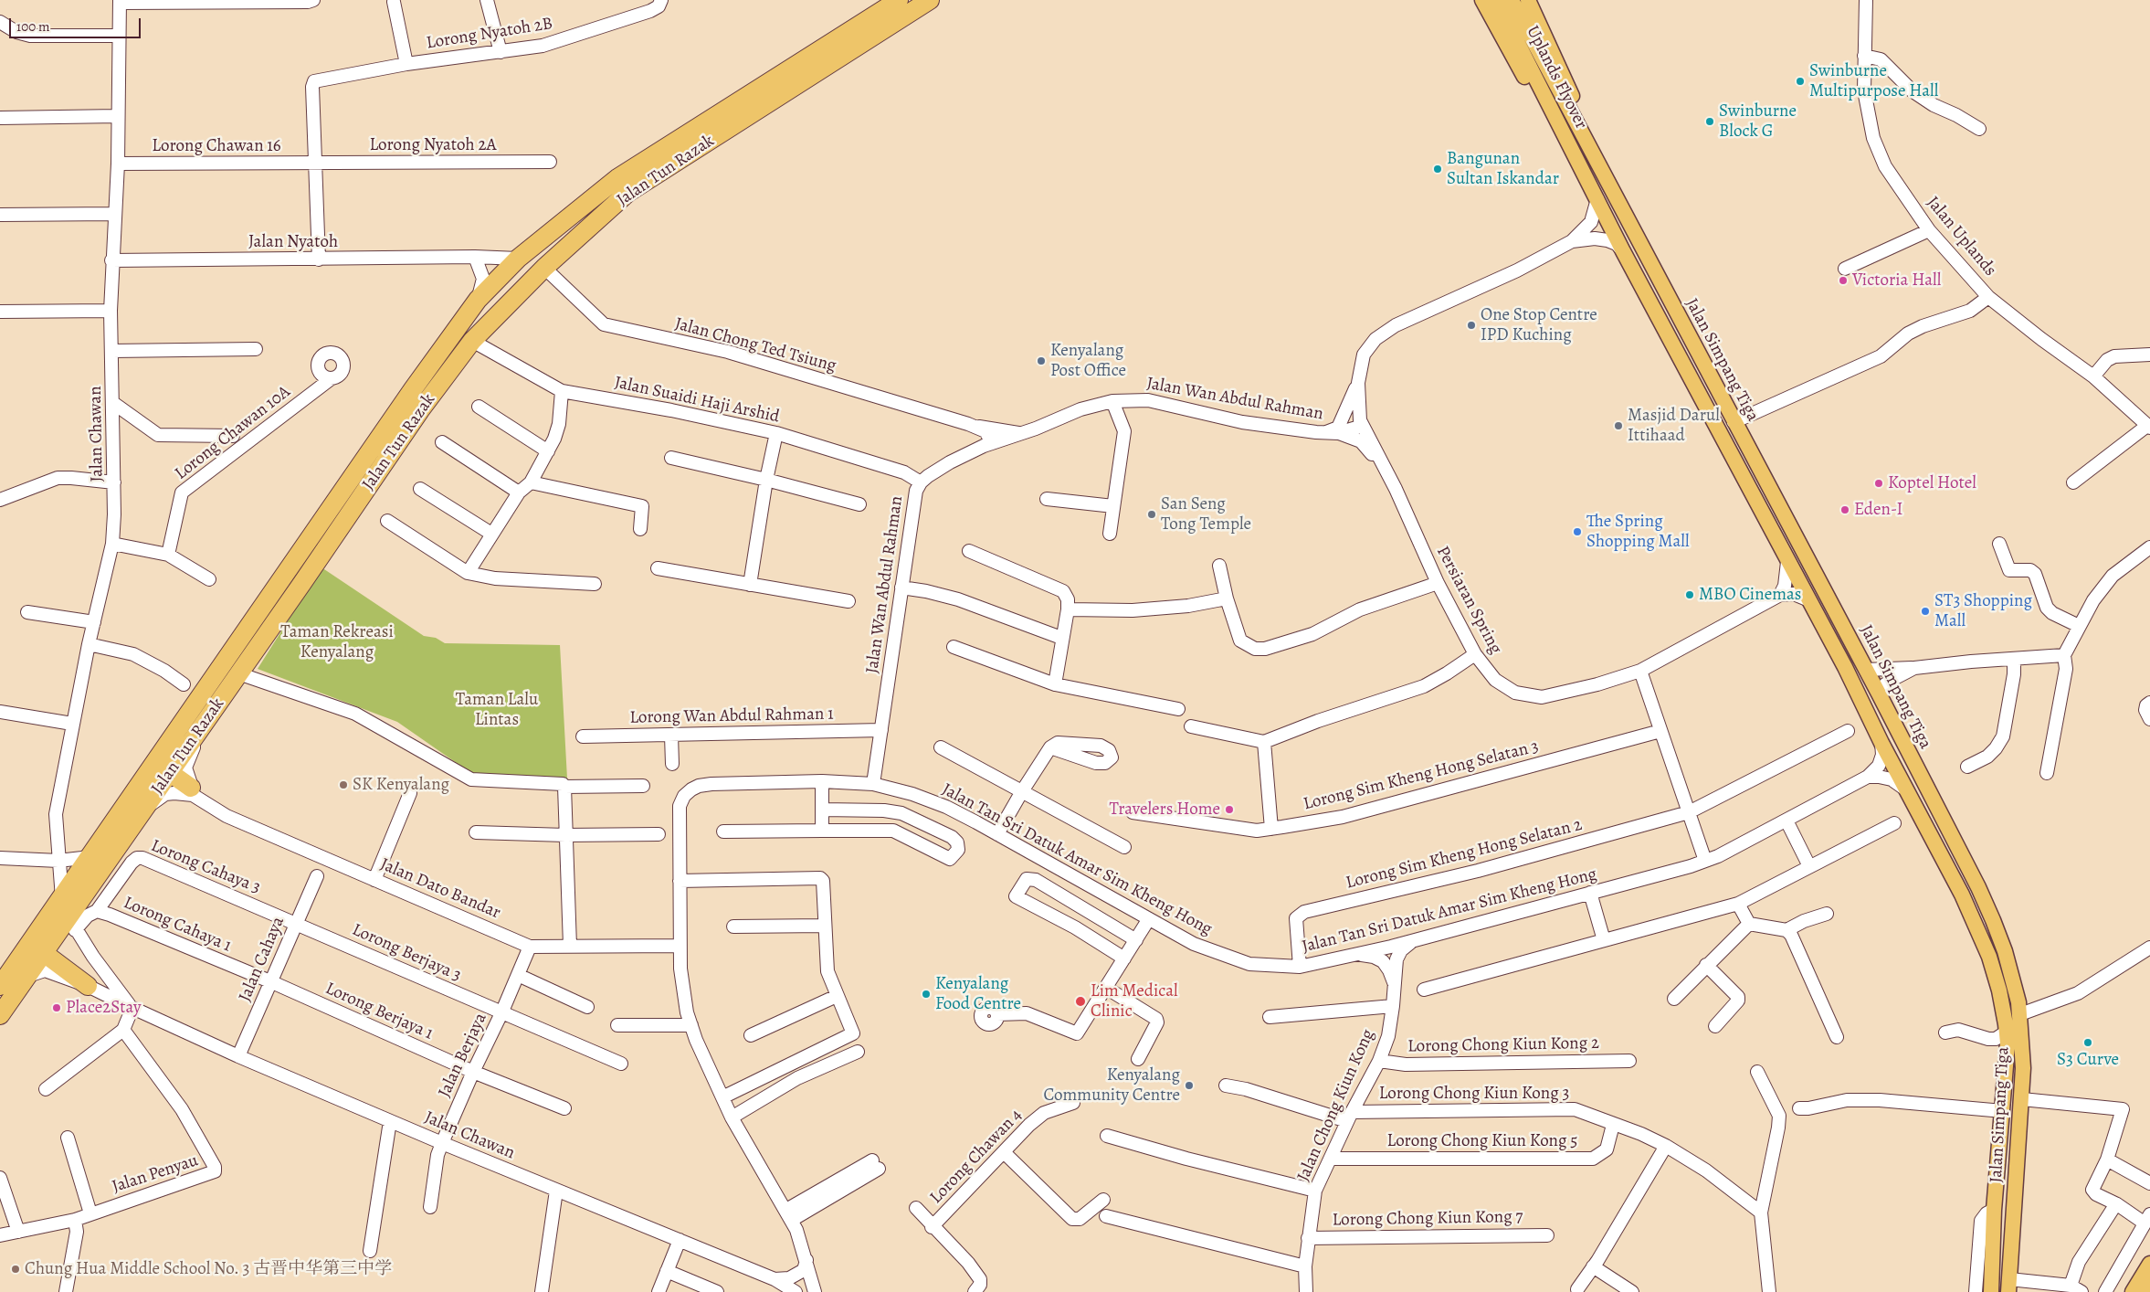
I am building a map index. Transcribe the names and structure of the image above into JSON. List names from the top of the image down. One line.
{"streets":{"highway":["Jalan Tun Razak"],"main road":["Uplands Flyover","Jalan Simpang Tiga"],"street":["Lorong Nyatoh 2B","Lorong Nyatoh 2A","Lorong Chawan 16","Jalan Uplands","Jalan Nyatoh","Jalan Chong Ted Tsiung","Jalan Wan Abdul Rahman","Jalan Suaidi Haji Arshid","Lorong Chawan 10A","Jalan Chawan","Persiaran Spring","Lorong Wan Abdul Rahman 1","Lorong Sim Kheng Hong Selatan 3","Lorong Sim Kheng Hong Selatan 2","Jalan Tan Sri Datuk Amar Sim Kheng Hong","Lorong Cahaya 3","Jalan Dato Bandar","Lorong Cahaya 1","Lorong Berjaya 3","Jalan Cahaya","Lorong Berjaya 1","Lorong Chong Kiun Kong 2","Jalan Berjaya","Lorong Chong Kiun Kong 3","Jalan Chong Kiun Kong","Lorong Chong Kiun Kong 5","Lorong Chawan 4","Jalan Penyau","Lorong Chong Kiun Kong 7"]},"crossings":[["Lorong Nyatoh 2B","Lorong Nyatoh 2A"],["Lorong Nyatoh 2B","Lorong Chawan 16"],["Uplands Flyover","Jalan Simpang Tiga"],["Lorong Nyatoh 2A","Lorong Chawan 16"],["Lorong Chawan 16","Jalan Chawan"],["Jalan Tun Razak","Jalan Nyatoh"],["Jalan Tun Razak","Jalan Chong Ted Tsiung"],["Jalan Tun Razak","Jalan Suaidi Haji Arshid"],["Jalan Tun Razak","Jalan Chawan"],["Jalan Tun Razak","Jalan Dato Bandar"],["Jalan Tun Razak","Lorong Cahaya 1"],["Jalan Nyatoh","Jalan Chawan"],["Jalan Chong Ted Tsiung","Jalan Wan Abdul Rahman"],["Jalan Simpang Tiga","Jalan Tan Sri Datuk Amar Sim Kheng Hong"],["Jalan Wan Abdul Rahman","Jalan Suaidi Haji Arshid"],["Jalan Wan Abdul Rahman","Persiaran Spring"],["Jalan Wan Abdul Rahman","Lorong Wan Abdul Rahman 1"],["Jalan Wan Abdul Rahman","Jalan Tan Sri Datuk Amar Sim Kheng Hong"],["Jalan Chawan","Jalan Cahaya"],["Jalan Chawan","Jalan Berjaya"],["Lorong Sim Kheng Hong Selatan 2","Jalan Tan Sri Datuk Amar Sim Kheng Hong"],["Jalan Tan Sri Datuk Amar Sim Kheng Hong","Jalan Dato Bandar"],["Jalan Tan Sri Datuk Amar Sim Kheng Hong","Jalan Chong Kiun Kong"],["Lorong Cahaya 3","Lorong Cahaya 1"],["Lorong Cahaya 3","Lorong Berjaya 3"],["Lorong Cahaya 3","Jalan Cahaya"],["Jalan Dato Bandar","Jalan Berjaya"],["Lorong Cahaya 1","Jalan Cahaya"],["Lorong Cahaya 1","Lorong Berjaya 1"],["Lorong Berjaya 3","Jalan Cahaya"],["Lorong Berjaya 3","Jalan Berjaya"],["Jalan Cahaya","Lorong Berjaya 1"],["Lorong Berjaya 1","Jalan Berjaya"],["Lorong Chong Kiun Kong 2","Jalan Chong Kiun Kong"],["Lorong Chong Kiun Kong 3","Jalan Chong Kiun Kong"],["Lorong Chong Kiun Kong 3","Lorong Chong Kiun Kong 5"],["Jalan Chong Kiun Kong","Lorong Chong Kiun Kong 5"],["Jalan Chong Kiun Kong","Lorong Chong Kiun Kong 7"]],"parks":["Taman Rekreasi Kenyalang","Taman Lalu Lintas"],"places":["Swinburne Multipurpose Hall","Swinburne Block G","Bangunan Sultan Iskandar","Victoria Hall","One Stop Centre IPD Kuching","Kenyalang Post Office","Masjid Darul Ittihaad","Koptel Hotel","Eden-I","San Seng Tong Temple","The Spring Shopping Mall","MBO Cinemas","ST3 Shopping Mall","SK Kenyalang","Travelers Home","Kenyalang Food Centre","Lim Medical Clinic","Place2Stay","S3 Curve","Kenyalang Community Centre","Chung Hua Middle School No. 3 古晋中华第三中学"],"scale_bar":"100 m"}
